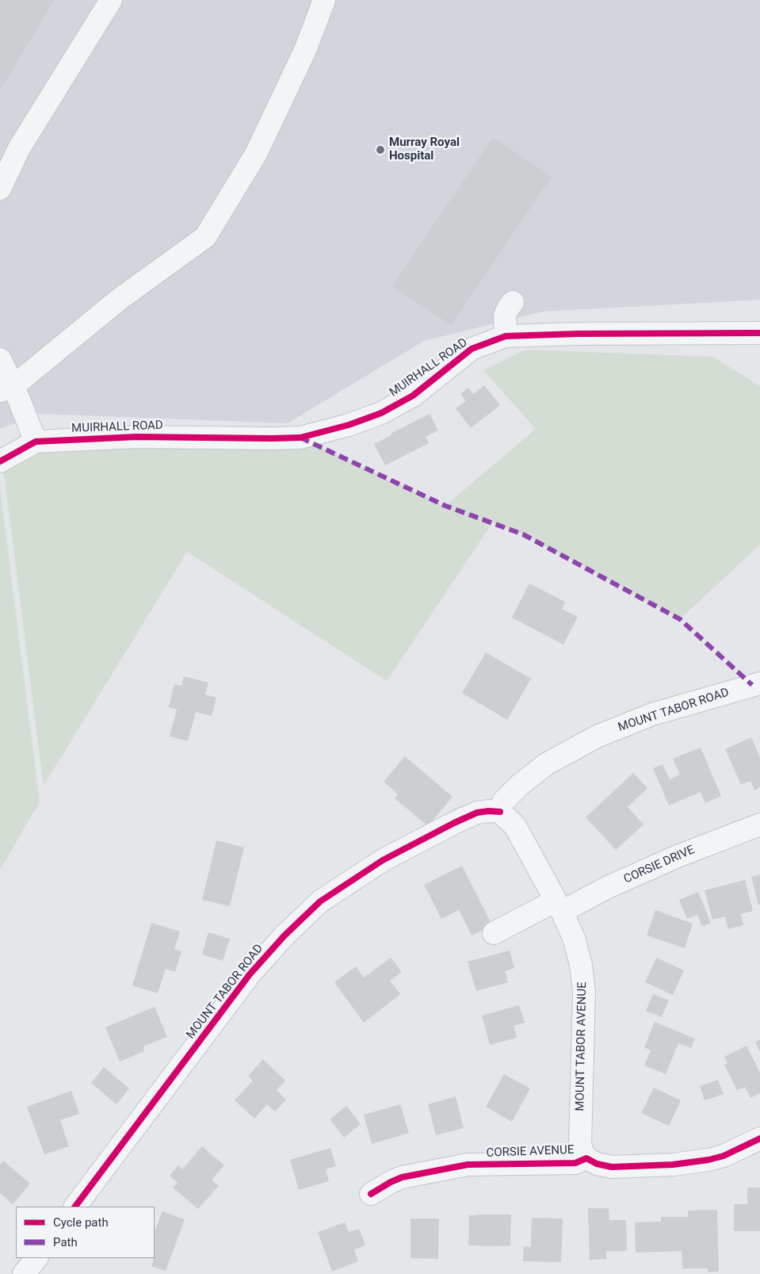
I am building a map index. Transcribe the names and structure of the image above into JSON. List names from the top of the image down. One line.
{"streets":{"street":["MUIRHALL ROAD","MOUNT TABOR ROAD","CORSIE DRIVE","MOUNT TABOR AVENUE","CORSIE AVENUE"]},"crossings":[["MOUNT TABOR ROAD","MOUNT TABOR AVENUE"],["CORSIE DRIVE","MOUNT TABOR AVENUE"],["MOUNT TABOR AVENUE","CORSIE AVENUE"]],"places":["Murray Royal Hospital"],"legend":["Cycle path","Path"]}
